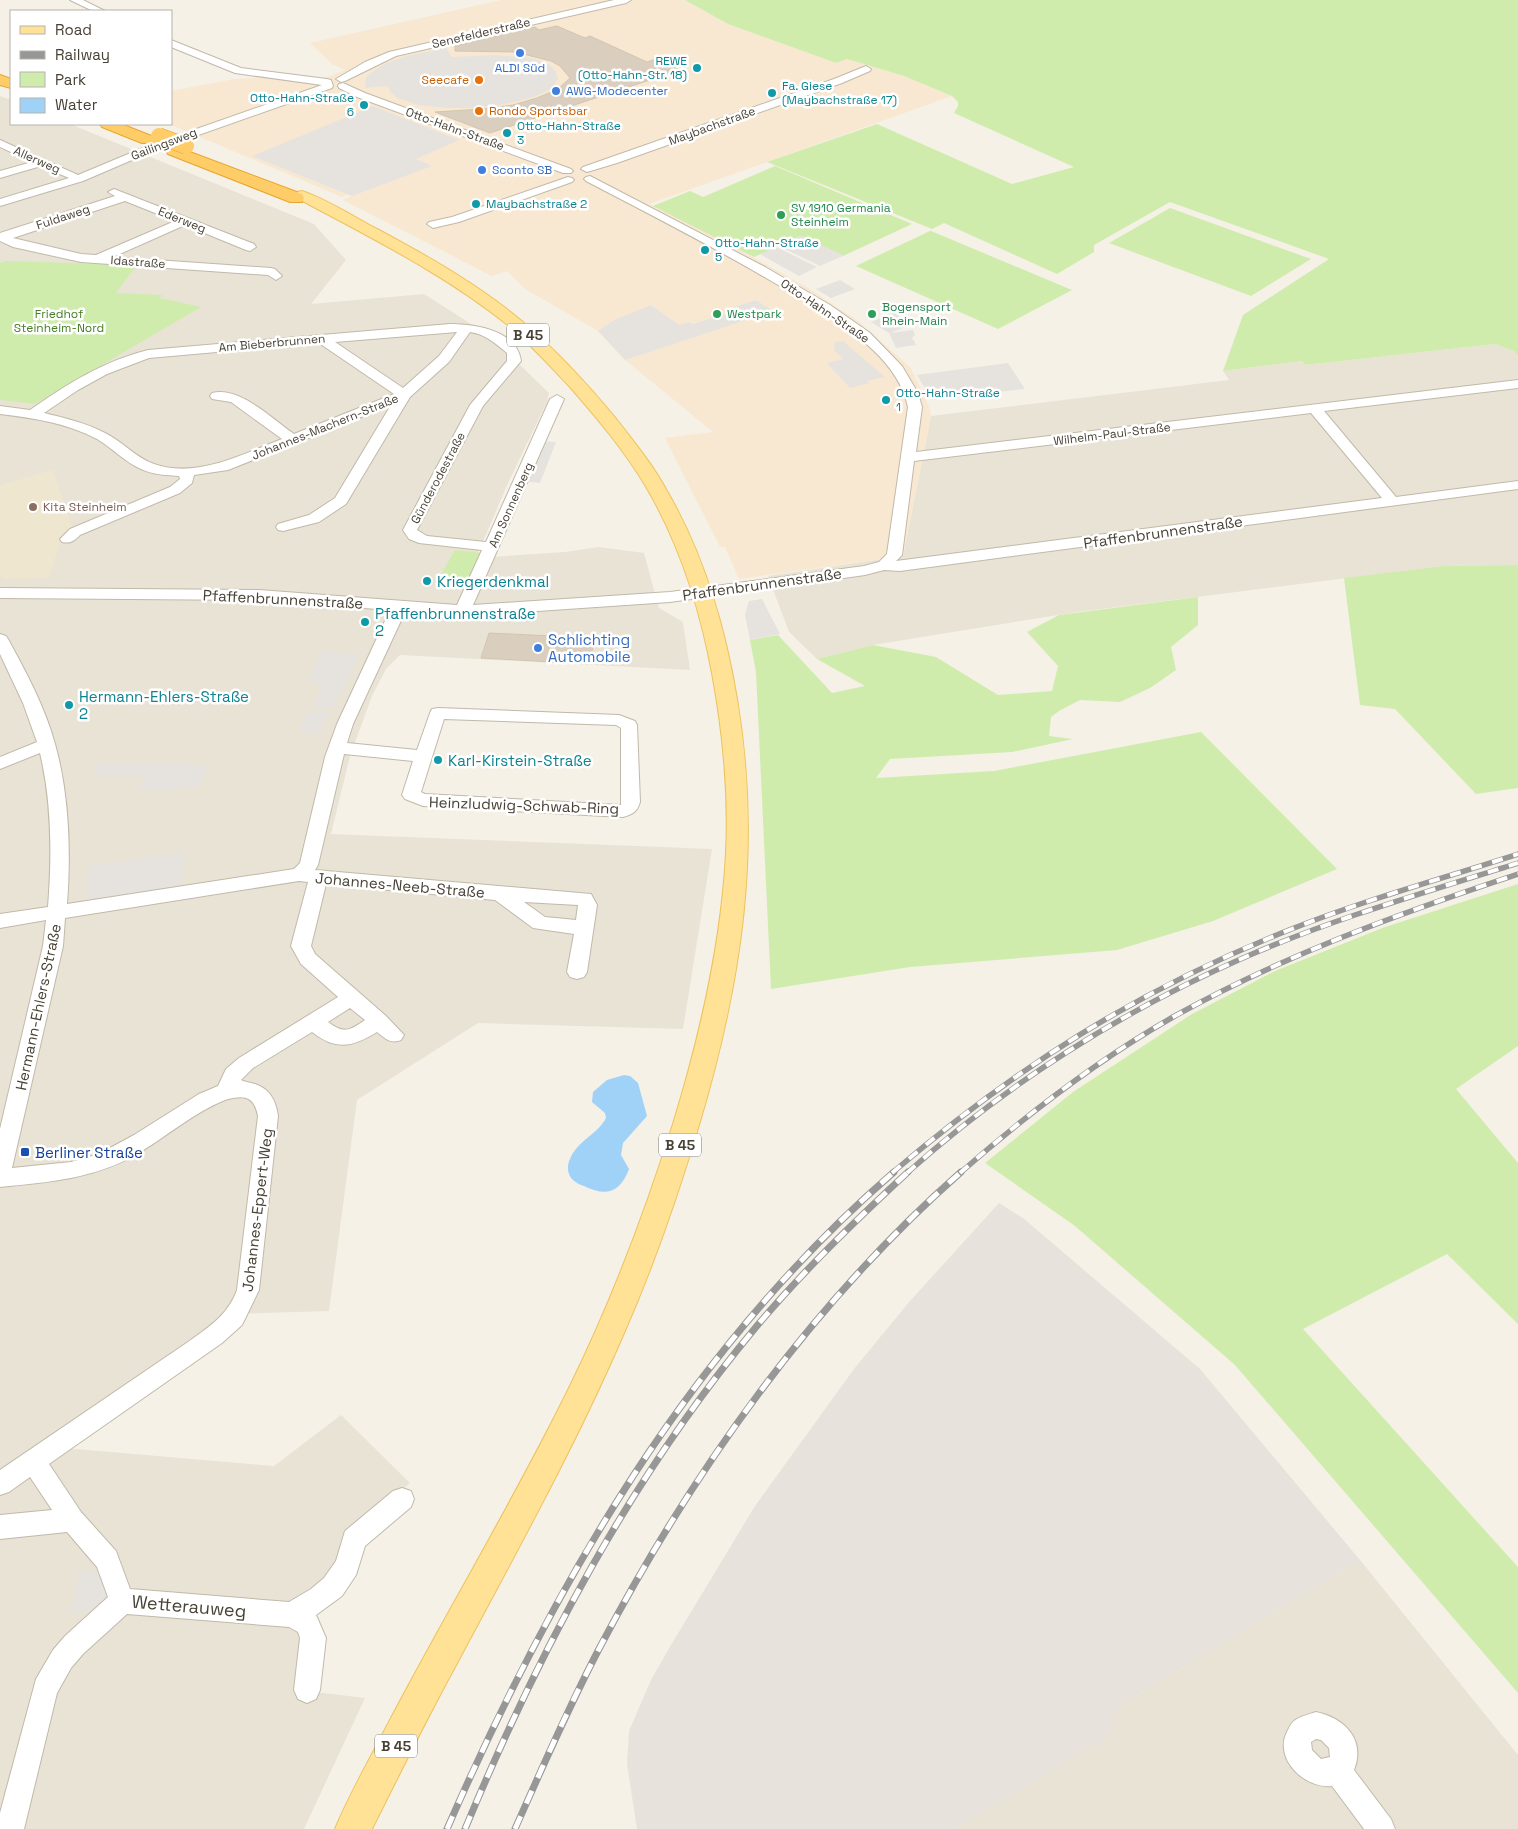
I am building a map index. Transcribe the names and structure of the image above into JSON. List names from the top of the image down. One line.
{"streets":{"highway":["B 45"],"street":["Senefelderstraße","Maybachstraße","Otto-Hahn-Straße","Gailingsweg","Allerweg","Fuldaweg","Ederweg","Idastraße","Am Bieberbrunnen","Johannes-Machern-Straße","Wilhelm-Paul-Straße","Günderodestraße","Am Sonnenberg","Pfaffenbrunnenstraße","Heinzludwig-Schwab-Ring","Johannes-Neeb-Straße","Hermann-Ehlers-Straße","Johannes-Eppert-Weg","Wetterauweg"]},"crossings":[["Senefelderstraße","Otto-Hahn-Straße"],["Maybachstraße","Otto-Hahn-Straße"],["Otto-Hahn-Straße","Wilhelm-Paul-Straße"],["Otto-Hahn-Straße","Pfaffenbrunnenstraße"],["Fuldaweg","Ederweg"],["Fuldaweg","Idastraße"],["B 45","Pfaffenbrunnenstraße"],["Am Bieberbrunnen","Johannes-Machern-Straße"],["Am Bieberbrunnen","Günderodestraße"],["Günderodestraße","Am Sonnenberg"],["Am Sonnenberg","Pfaffenbrunnenstraße"],["Hermann-Ehlers-Straße","Johannes-Eppert-Weg"],["Johannes-Eppert-Weg","Wetterauweg"]],"parks":["Friedhof Steinheim-Nord"],"places":{"other":["ALDI Süd","REWE (Otto-Hahn-Str. 18)","Seecafe","AWG-Modecenter","Fa. Giese (Maybachstraße 17)","Otto-Hahn-Straße 6","Rondo Sportsbar","Otto-Hahn-Straße 3","Sconto SB","Maybachstraße 2","SV 1910 Germania Steinheim","Otto-Hahn-Straße 5","Westpark","Bogensport Rhein-Main","Otto-Hahn-Straße 1","Kita Steinheim","Kriegerdenkmal","Pfaffenbrunnenstraße 2","Schlichting Automobile","Hermann-Ehlers-Straße 2","Karl-Kirstein-Straße"],"transit":["Berliner Straße"]},"legend":["Road","Railway","Park","Water"]}
